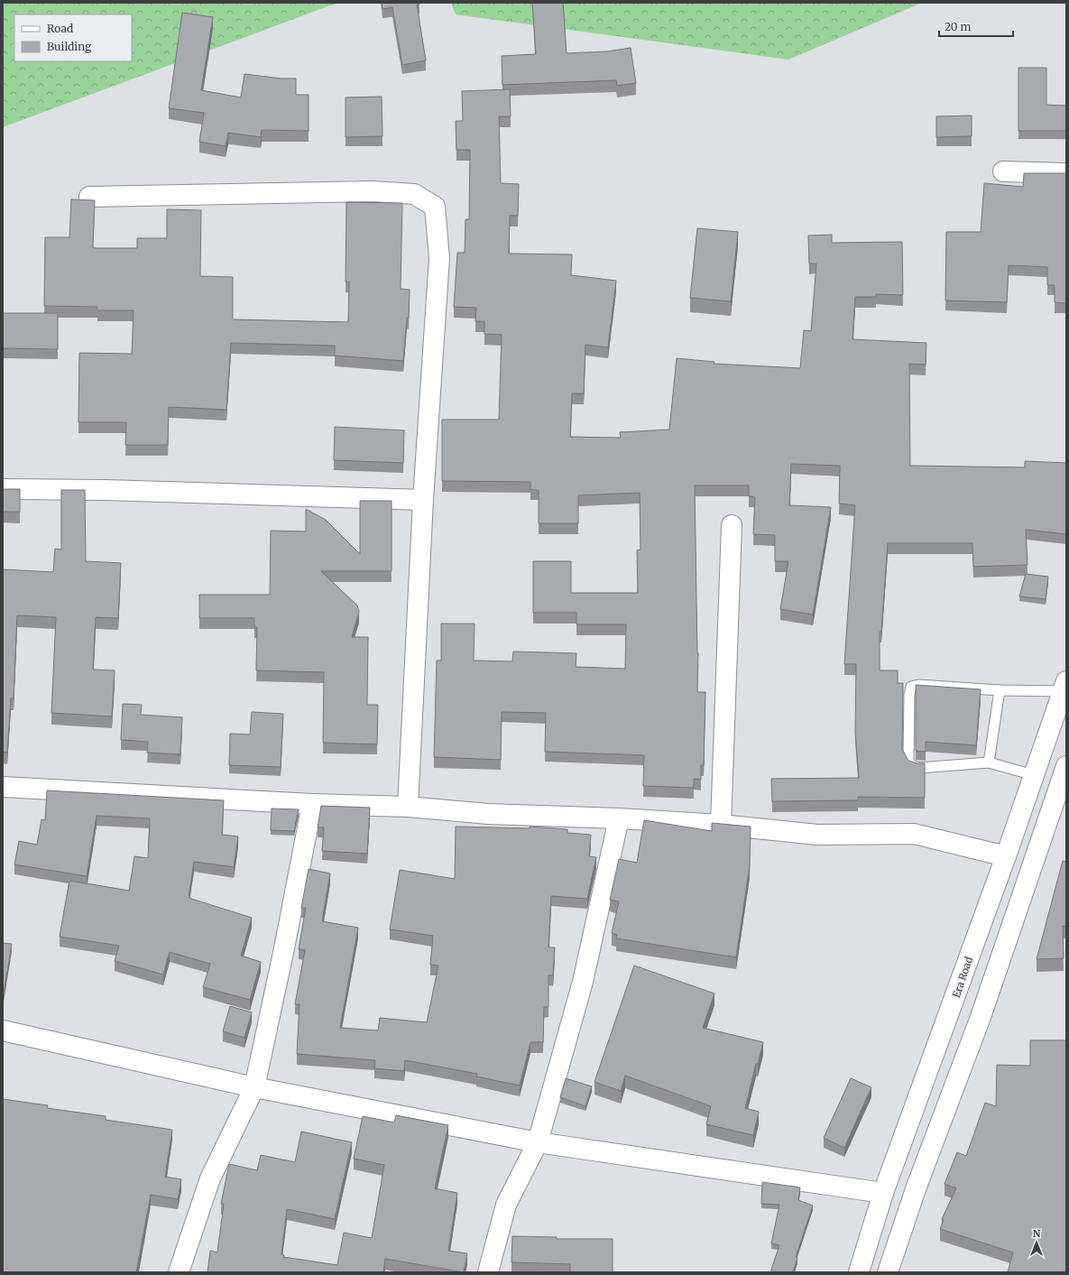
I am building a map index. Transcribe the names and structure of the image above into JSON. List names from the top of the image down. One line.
{"streets":{"street":["Era Road"]},"legend":["Road","Building"],"scale_bar":"20 m","north":"top"}
